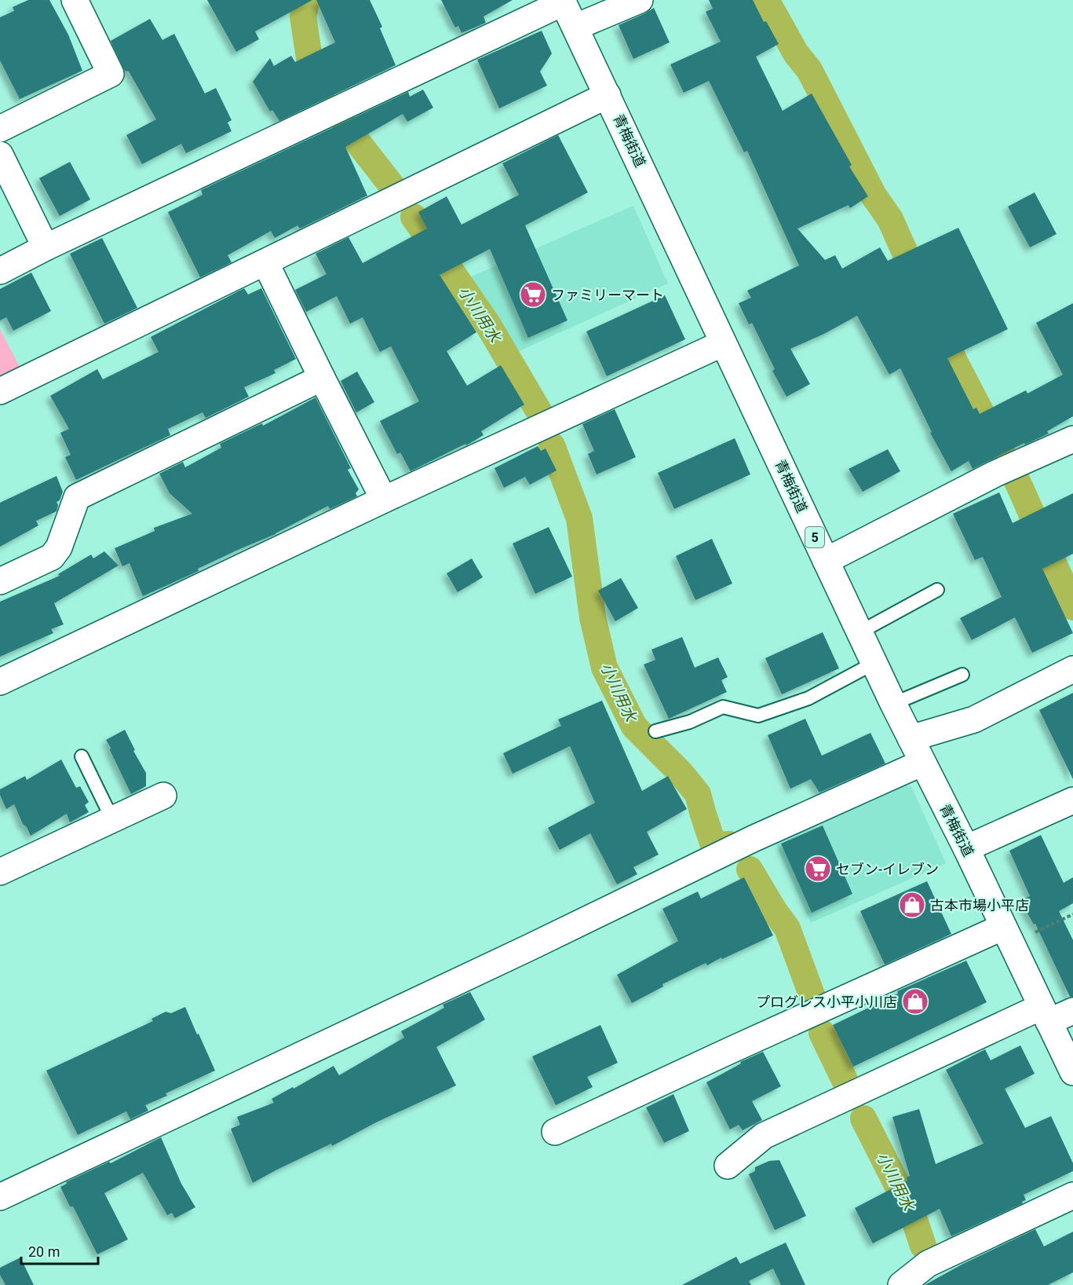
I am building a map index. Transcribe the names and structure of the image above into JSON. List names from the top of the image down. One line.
{"streets":{"street":["青梅街道","5"]},"water":["小川用水"],"places":{"supermarket":["ファミリーマート","セブン-イレブン"],"shop":["古本市場小平店","プログレス小平小川店"]},"scale_bar":"20 m"}
